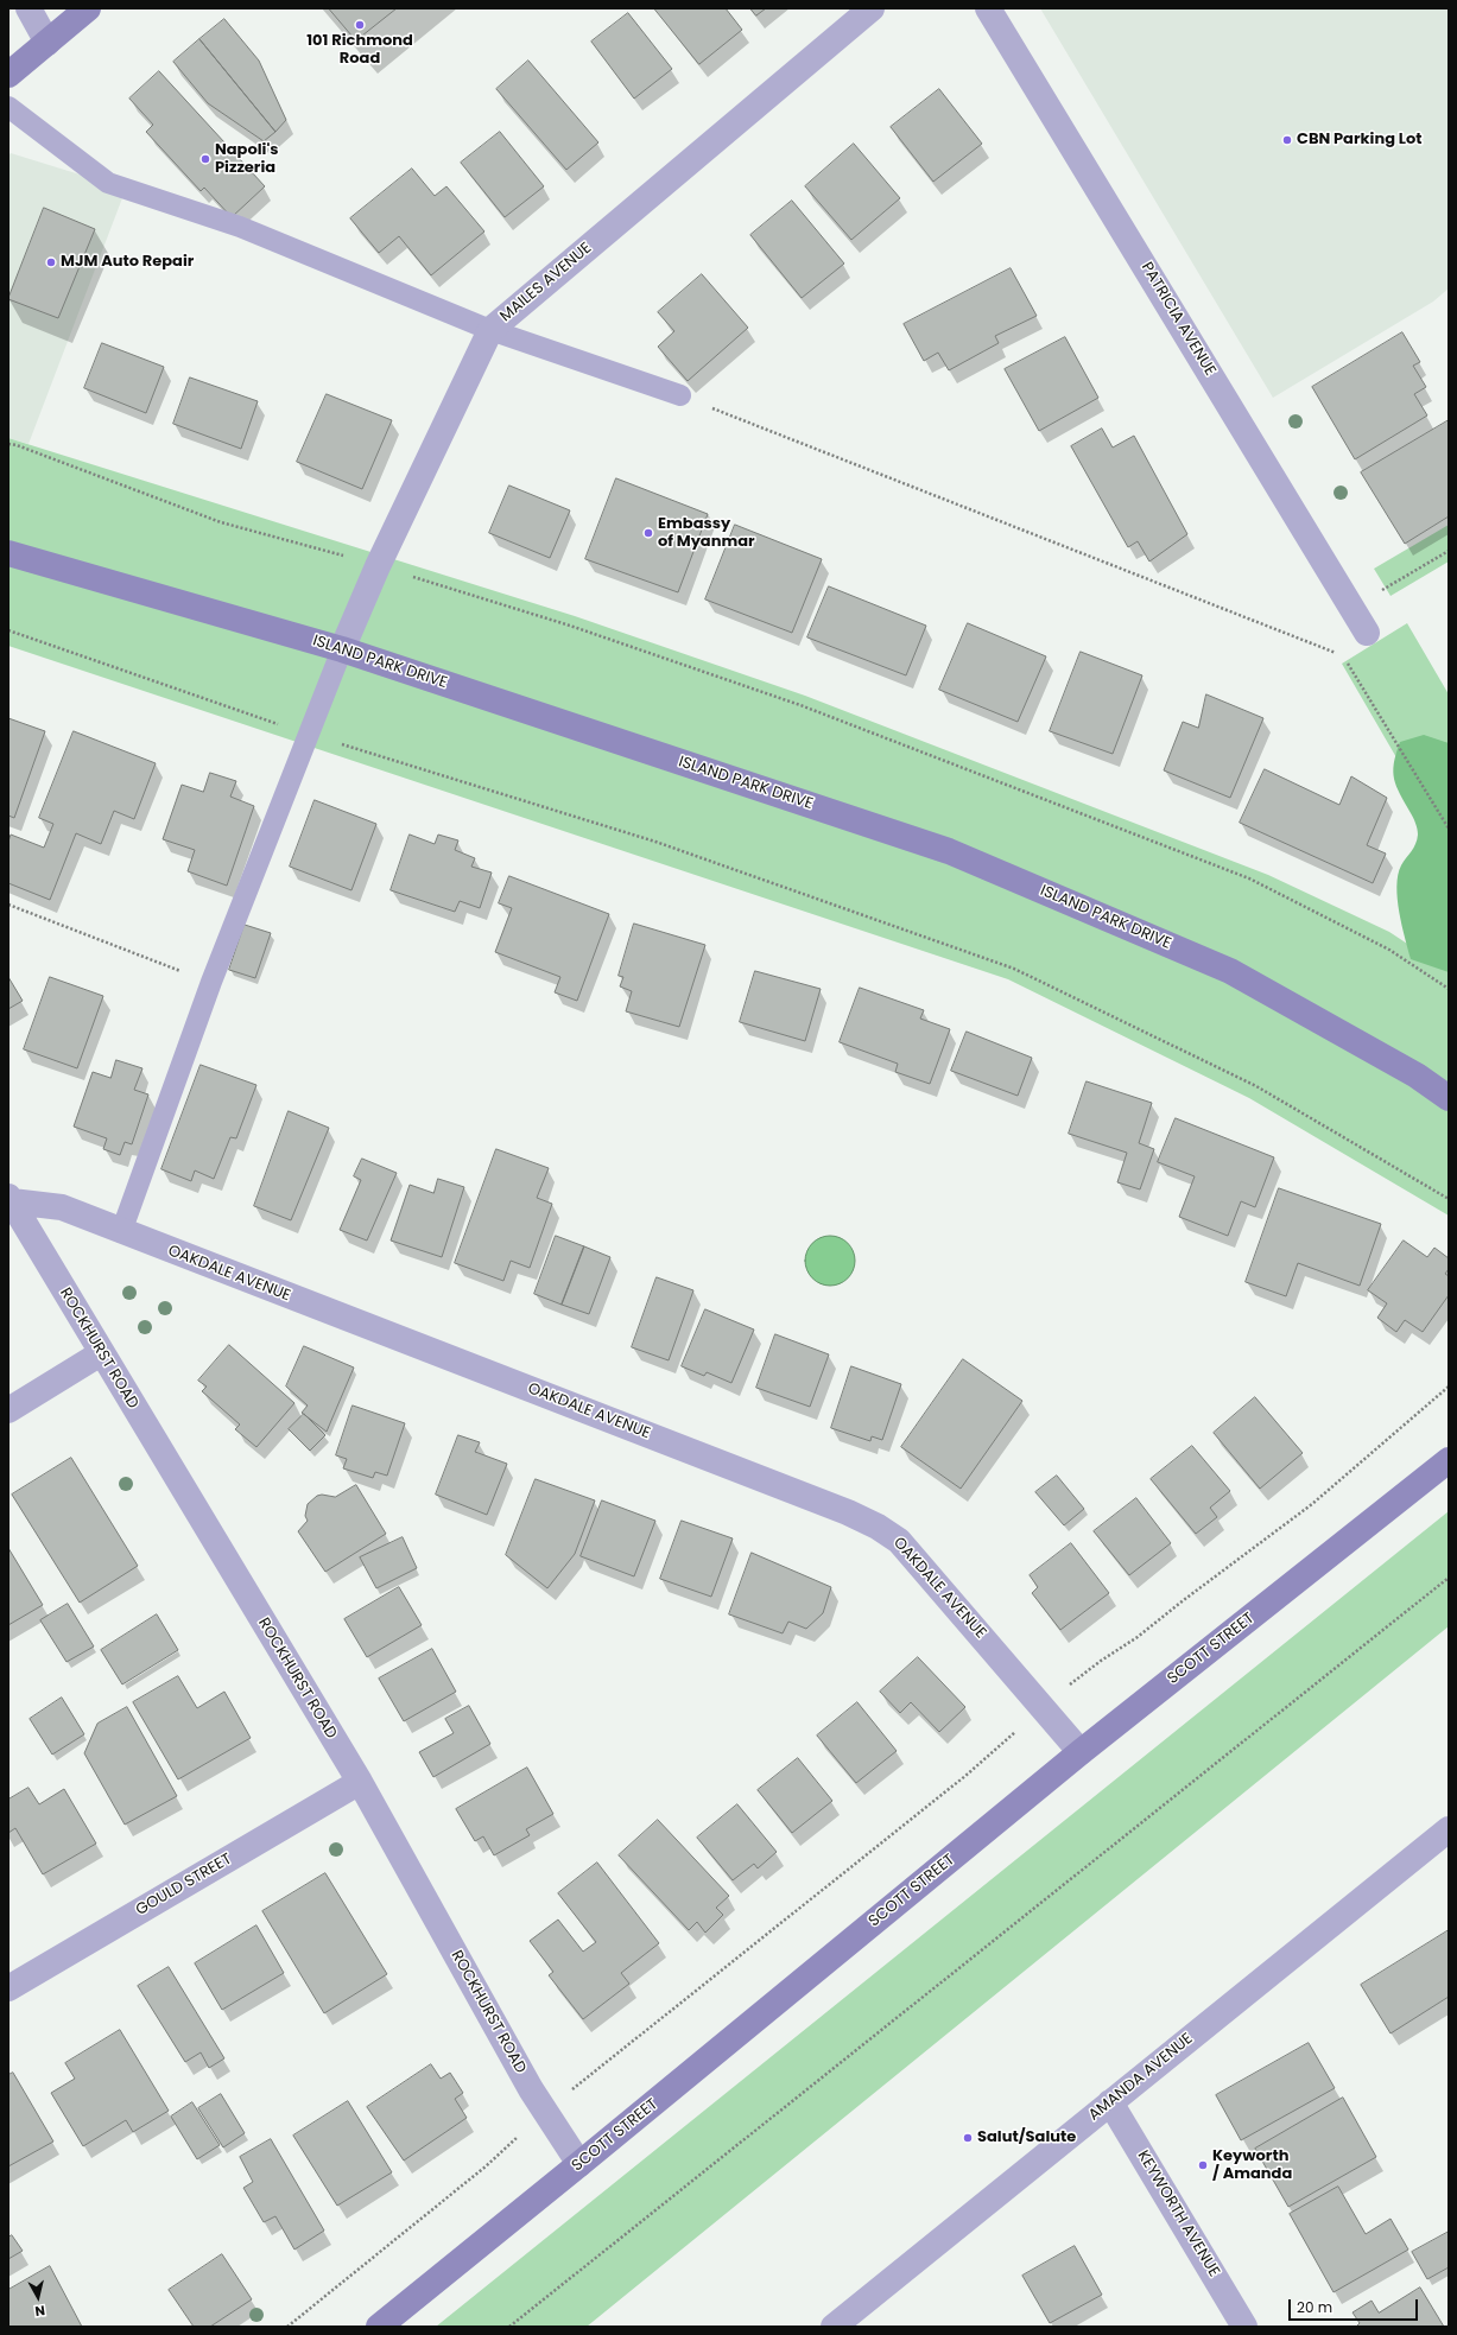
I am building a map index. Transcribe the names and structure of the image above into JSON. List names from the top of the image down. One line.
{"streets":{"main road":["ISLAND PARK DRIVE","SCOTT STREET"],"street":["MAILES AVENUE","PATRICIA AVENUE","OAKDALE AVENUE","ROCKHURST ROAD","GOULD STREET","AMANDA AVENUE","KEYWORTH AVENUE"]},"crossings":[["MAILES AVENUE","ISLAND PARK DRIVE"],["OAKDALE AVENUE","ROCKHURST ROAD"],["OAKDALE AVENUE","SCOTT STREET"],["ROCKHURST ROAD","SCOTT STREET"],["ROCKHURST ROAD","GOULD STREET"],["AMANDA AVENUE","KEYWORTH AVENUE"]],"places":["101 Richmond Road","CBN Parking Lot","Napoli's Pizzeria","MJM Auto Repair","Embassy of Myanmar","Salut/Salute","Keyworth / Amanda"],"scale_bar":"20 m","north":"bottom"}
